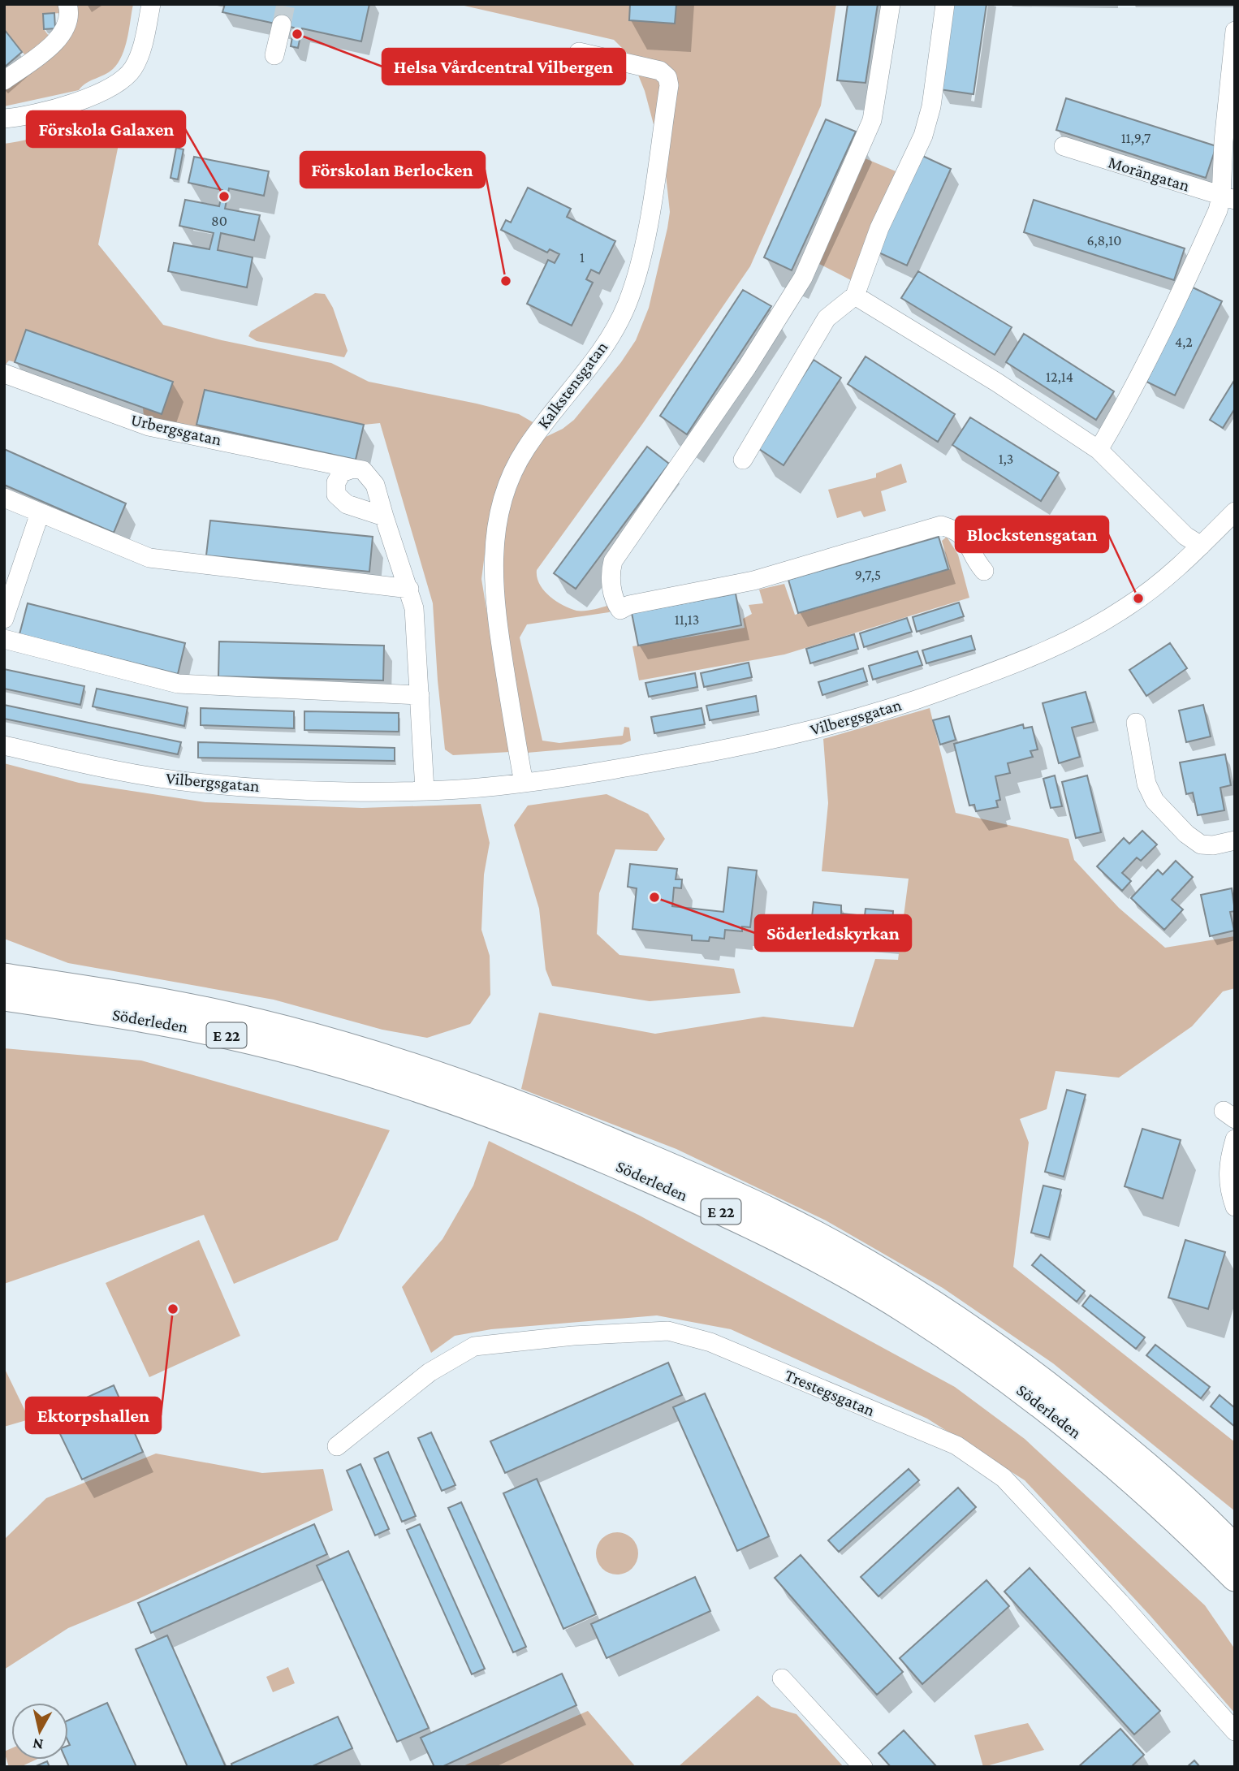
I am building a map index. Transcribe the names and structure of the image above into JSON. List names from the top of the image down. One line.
{"streets":{"highway":["Söderleden","E 22"],"street":["Morängatan","Kalkstensgatan","Urbergsgatan","Vilbergsgatan","Trestegsgatan"]},"crossings":[["Kalkstensgatan","Vilbergsgatan"]],"places":["Helsa Vårdcentral Vilbergen","Förskola Galaxen","Förskolan Berlocken","Blockstensgatan","Söderledskyrkan","Ektorpshallen"],"house_numbers":["11,9,7","80","6,8,10","1","4,2","12,14","1,3","9,7,5","11,13"],"north":"bottom"}
